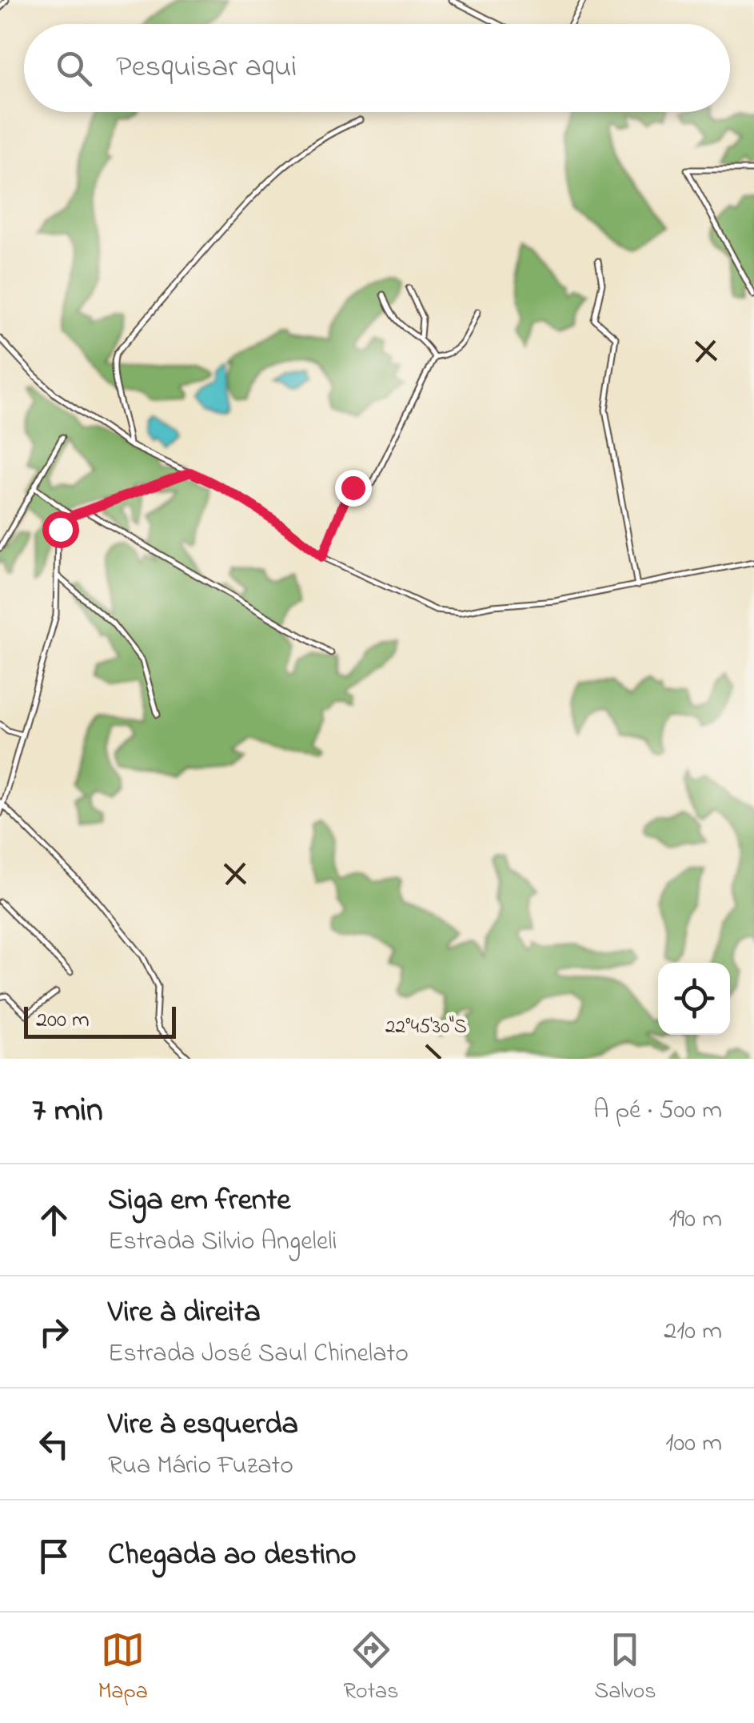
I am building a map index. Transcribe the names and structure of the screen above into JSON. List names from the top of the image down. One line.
{"scale_bar":"200 m","page":{"search":"Pesquisar aqui","scale":"200 m","heading":["7 min","A pé · 500 m"],"list":[["Siga em frente","Estrada Silvio Angeleli","190 m"],["Vire à direita","Estrada José Saul Chinelato","210 m"],["Vire à esquerda","Rua Mário Fuzato","100 m"],"Chegada ao destino"],"nav":["Mapa","Rotas","Salvos"]},"coordinates":["22°45'30\"S"]}
